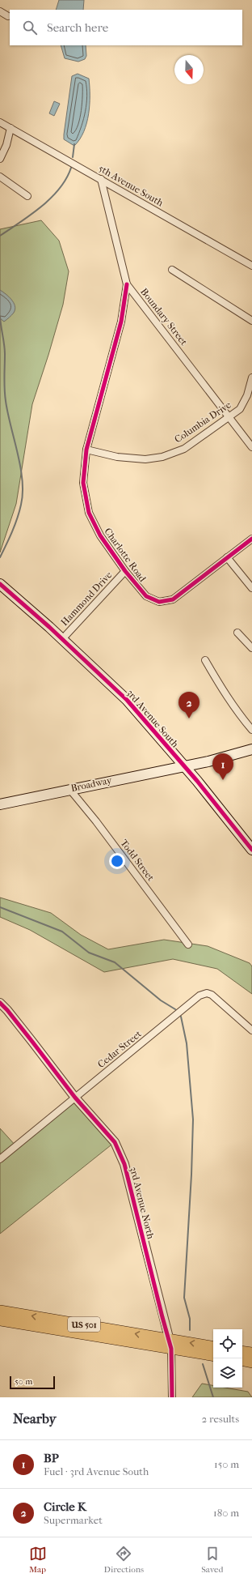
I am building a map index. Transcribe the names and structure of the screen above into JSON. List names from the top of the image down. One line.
{"streets":{"main road":["3rd Avenue South","Broadway","US 501"],"street":["5th Avenue South","Boundary Street","Columbia Drive","Charlotte Road","Hammond Drive","Todd Street","Cedar Street","3rd Avenue North"]},"crossings":[["5th Avenue South","Boundary Street"],["Boundary Street","Columbia Drive"],["Boundary Street","Charlotte Road"],["Columbia Drive","Charlotte Road"],["Charlotte Road","Hammond Drive"],["Hammond Drive","3rd Avenue South"],["3rd Avenue South","Broadway"],["Broadway","Todd Street"],["Cedar Street","3rd Avenue North"],["3rd Avenue North","US 501"]],"scale_bar":"50 m","north":"bottom","page":{"search":"Search here","pins":["2","1"],"scale":"50 m","heading":["Nearby","2 results"],"list":[{"mark":"1","name":"BP","note":"Fuel · 3rd Avenue South","value":"150 m"},{"mark":"2","name":"Circle K","note":"Supermarket","value":"180 m"}],"nav":["Map","Directions","Saved"]}}
